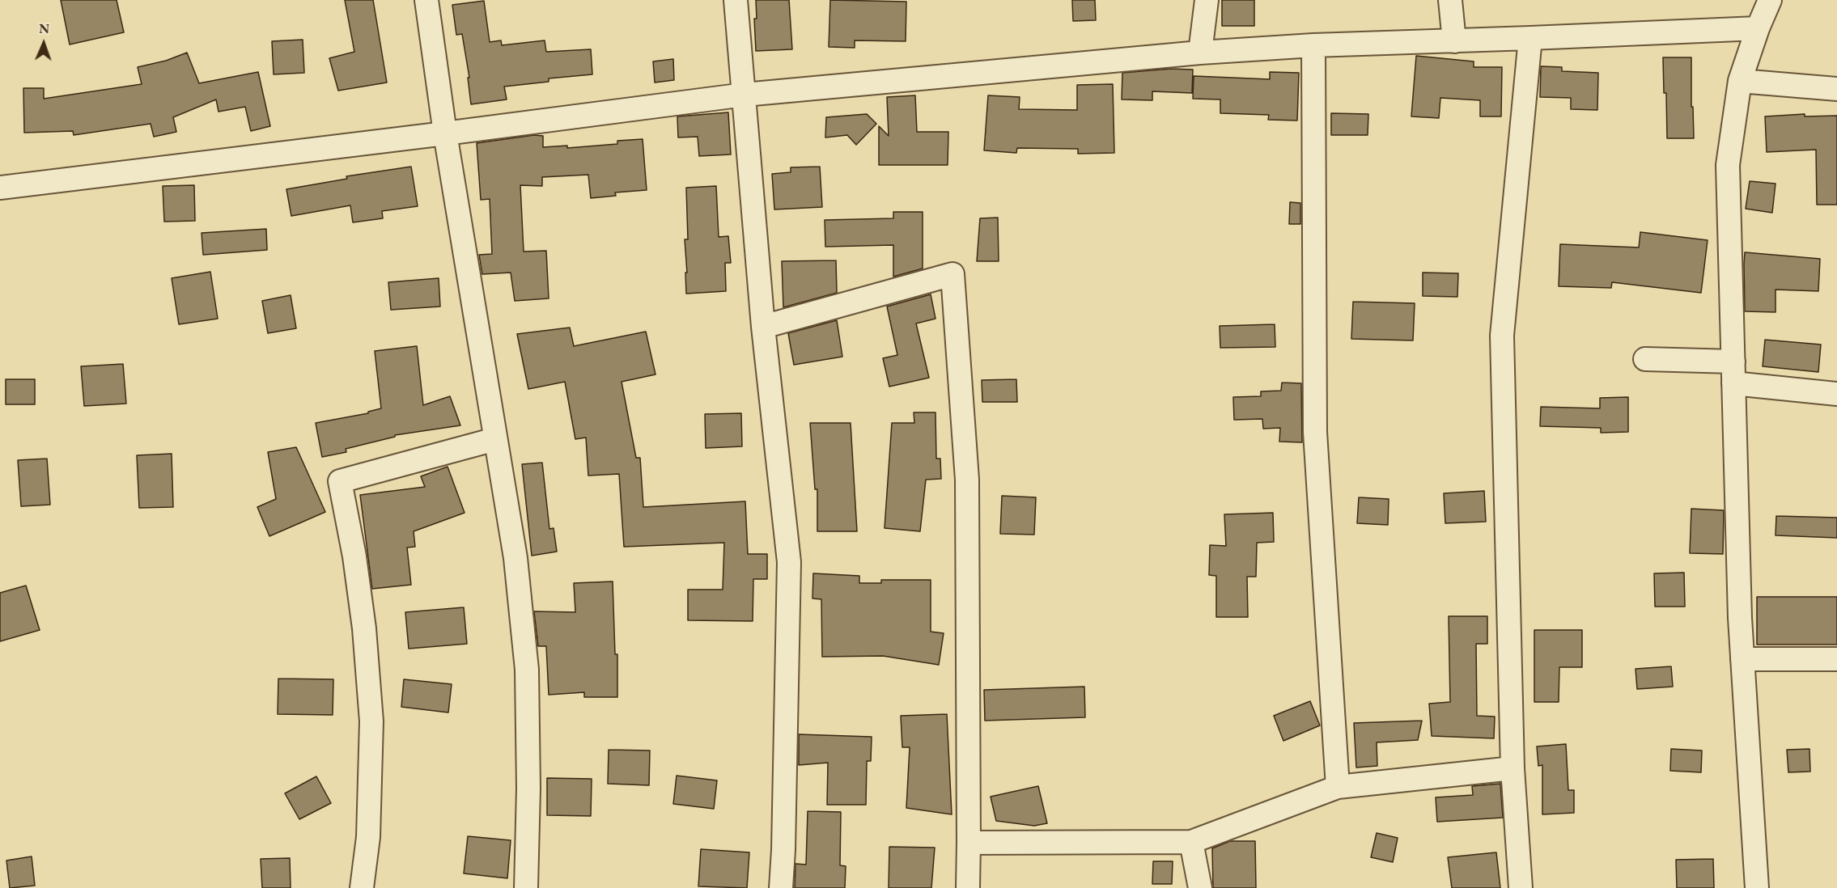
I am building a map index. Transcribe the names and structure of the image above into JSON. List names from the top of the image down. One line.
{"north":"top"}
